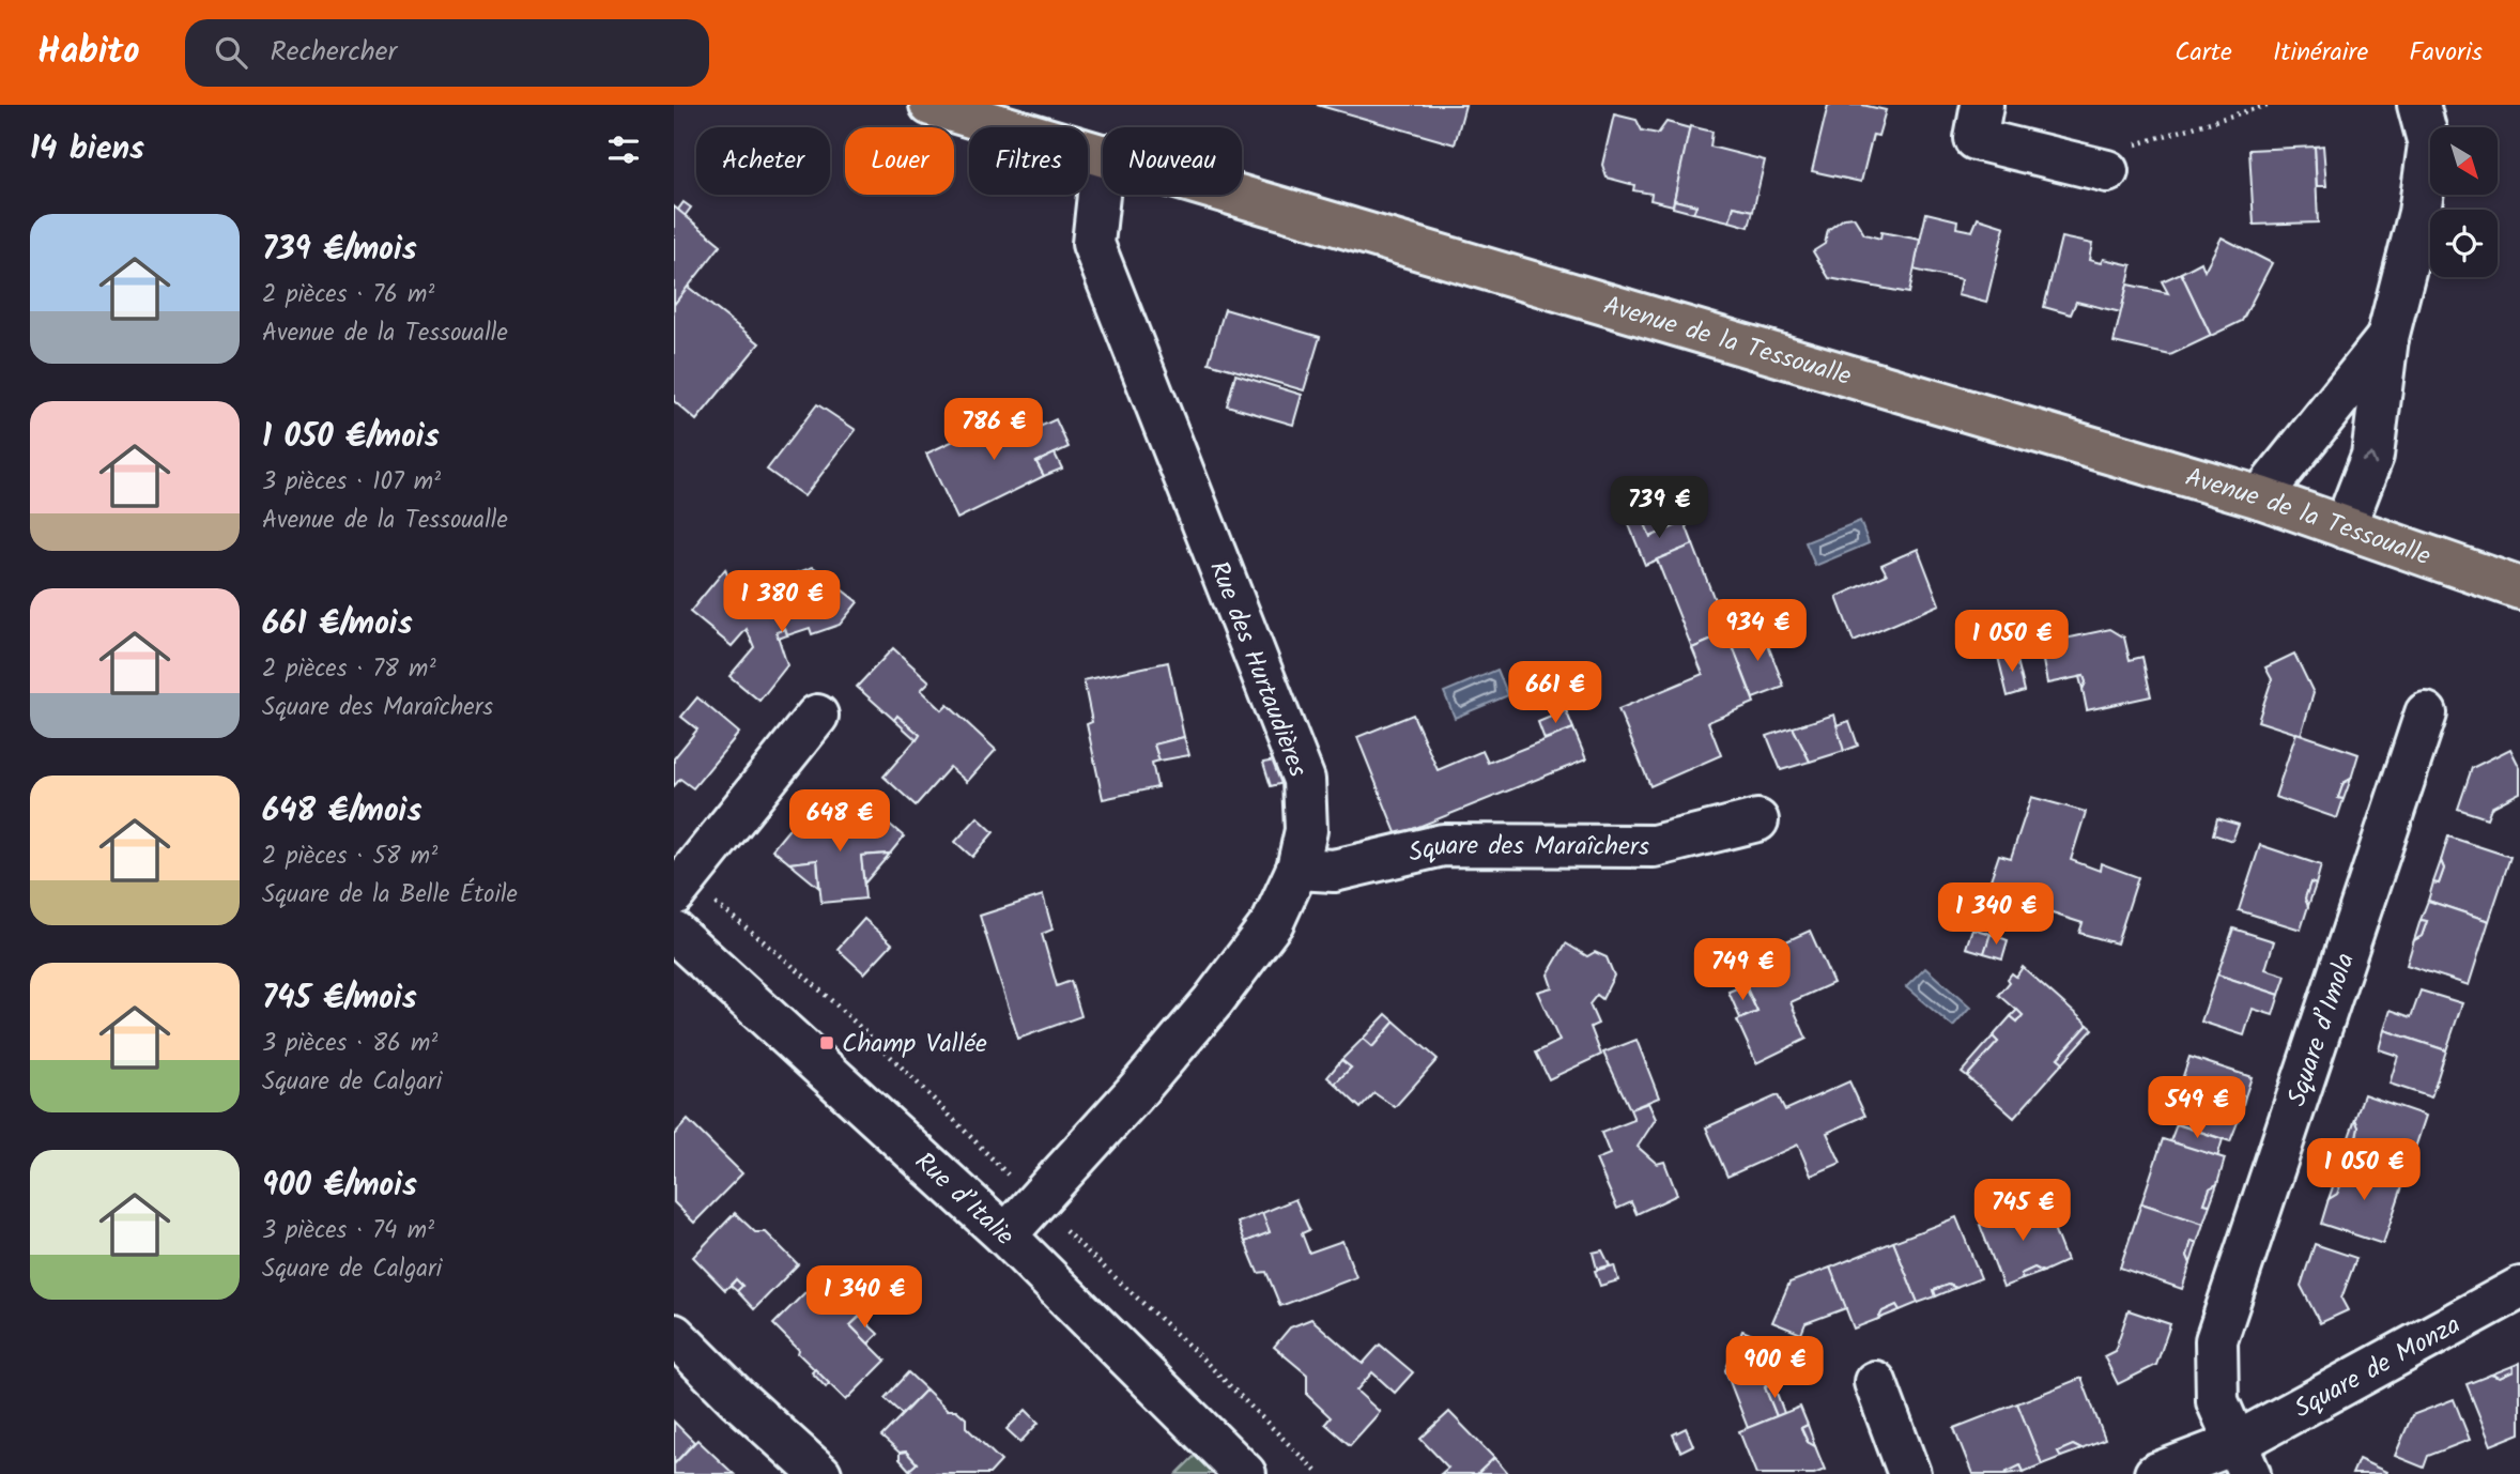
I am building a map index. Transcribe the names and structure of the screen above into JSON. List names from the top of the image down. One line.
{"streets":{"main road":["Avenue de la Tessoualle"],"street":["Rue des Hurtaudières","Square des Maraîchers","Square d’Imola","Rue d’Italie","Square de Monza"]},"crossings":[["Rue des Hurtaudières","Square des Maraîchers"],["Rue des Hurtaudières","Rue d’Italie"],["Square d’Imola","Square de Monza"]],"places":{"transit":["Champ Vallée"]},"north":"bottom right","page":{"header":"Habito","search":"Rechercher","nav":["Carte","Itinéraire","Favoris"],"heading":"14 biens","chip":["Acheter","Louer","Filtres","Nouveau"],"list":[{"name":"739 €/mois","note":"2 pièces · 76 m² · Avenue de la Tessoualle"},{"name":"1 050 €/mois","note":"3 pièces · 107 m² · Avenue de la Tessoualle"},{"name":"661 €/mois","note":"2 pièces · 78 m² · Square des Maraîchers"},{"name":"648 €/mois","note":"2 pièces · 58 m² · Square de la Belle Étoile"},{"name":"745 €/mois","note":"3 pièces · 86 m² · Square de Calgari"},{"name":"900 €/mois","note":"3 pièces · 74 m² · Square de Calgari"}],"price":["786 €","739 €","1 380 €","934 €","1 050 €","661 €","648 €","1 340 €","749 €","549 €","1 050 €","745 €","1 340 €","900 €"]}}
